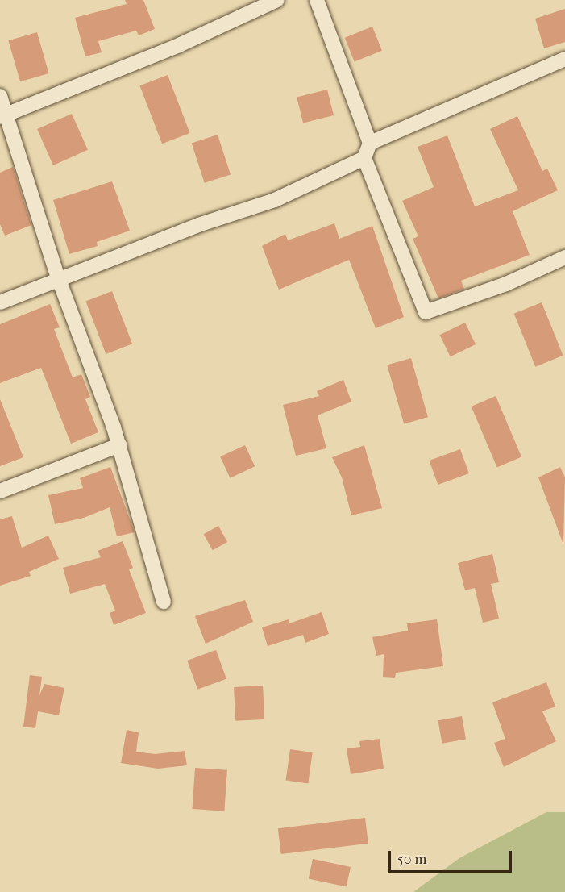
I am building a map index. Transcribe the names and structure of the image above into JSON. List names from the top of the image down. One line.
{"scale_bar":"50 m"}
